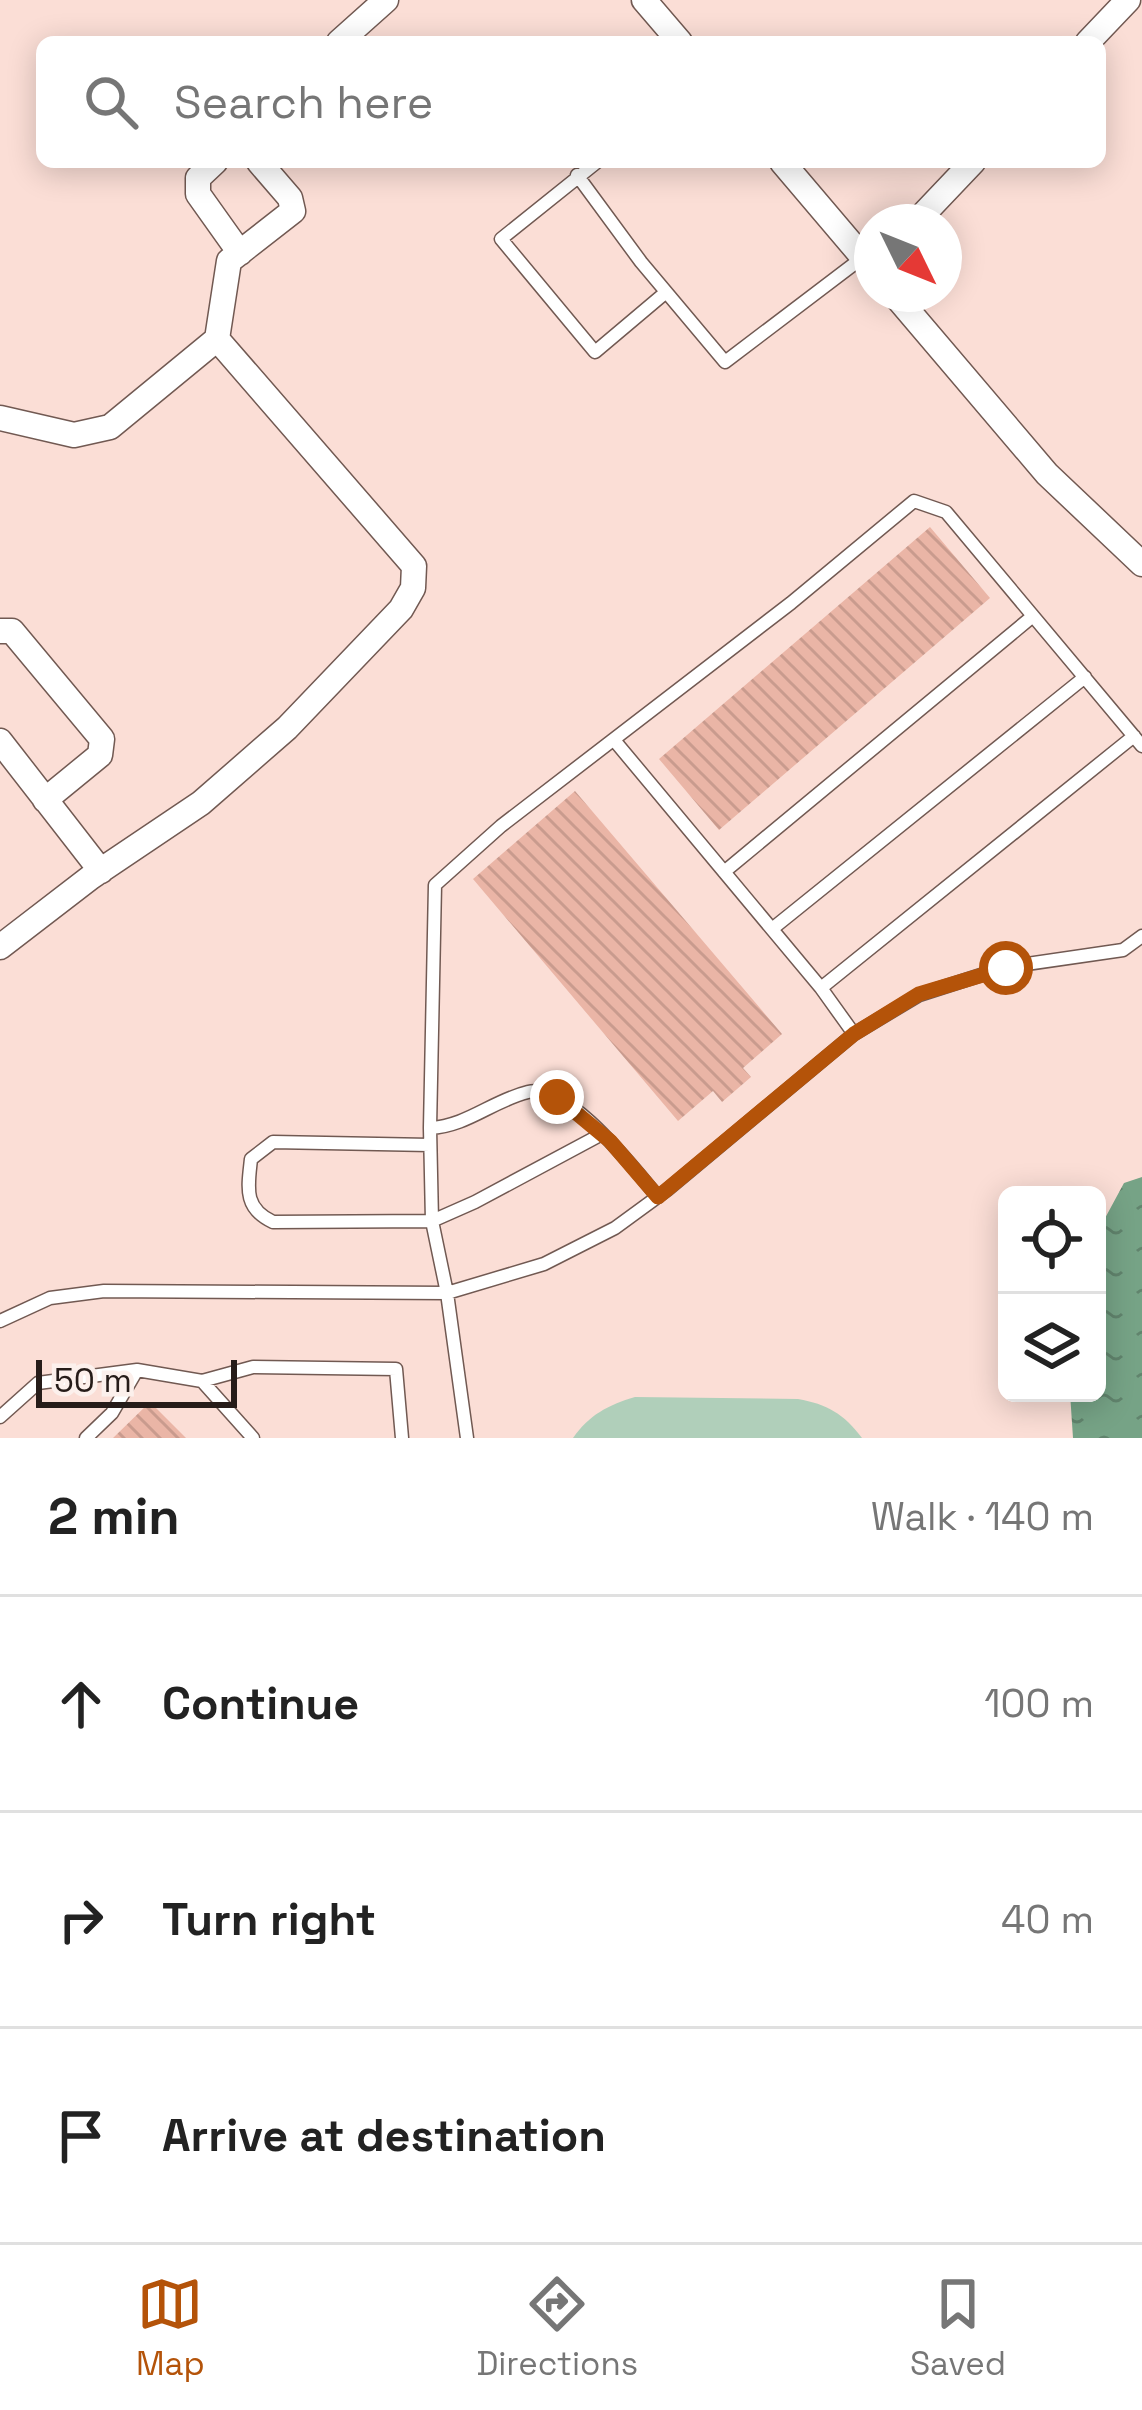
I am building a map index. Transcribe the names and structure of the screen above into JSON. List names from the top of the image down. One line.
{"scale_bar":"50 m","north":"bottom right","page":{"search":"Search here","scale":"50 m","heading":["2 min","Walk · 140 m"],"list":[["Continue","100 m"],["Turn right","40 m"],"Arrive at destination"],"nav":["Map","Directions","Saved"]}}
